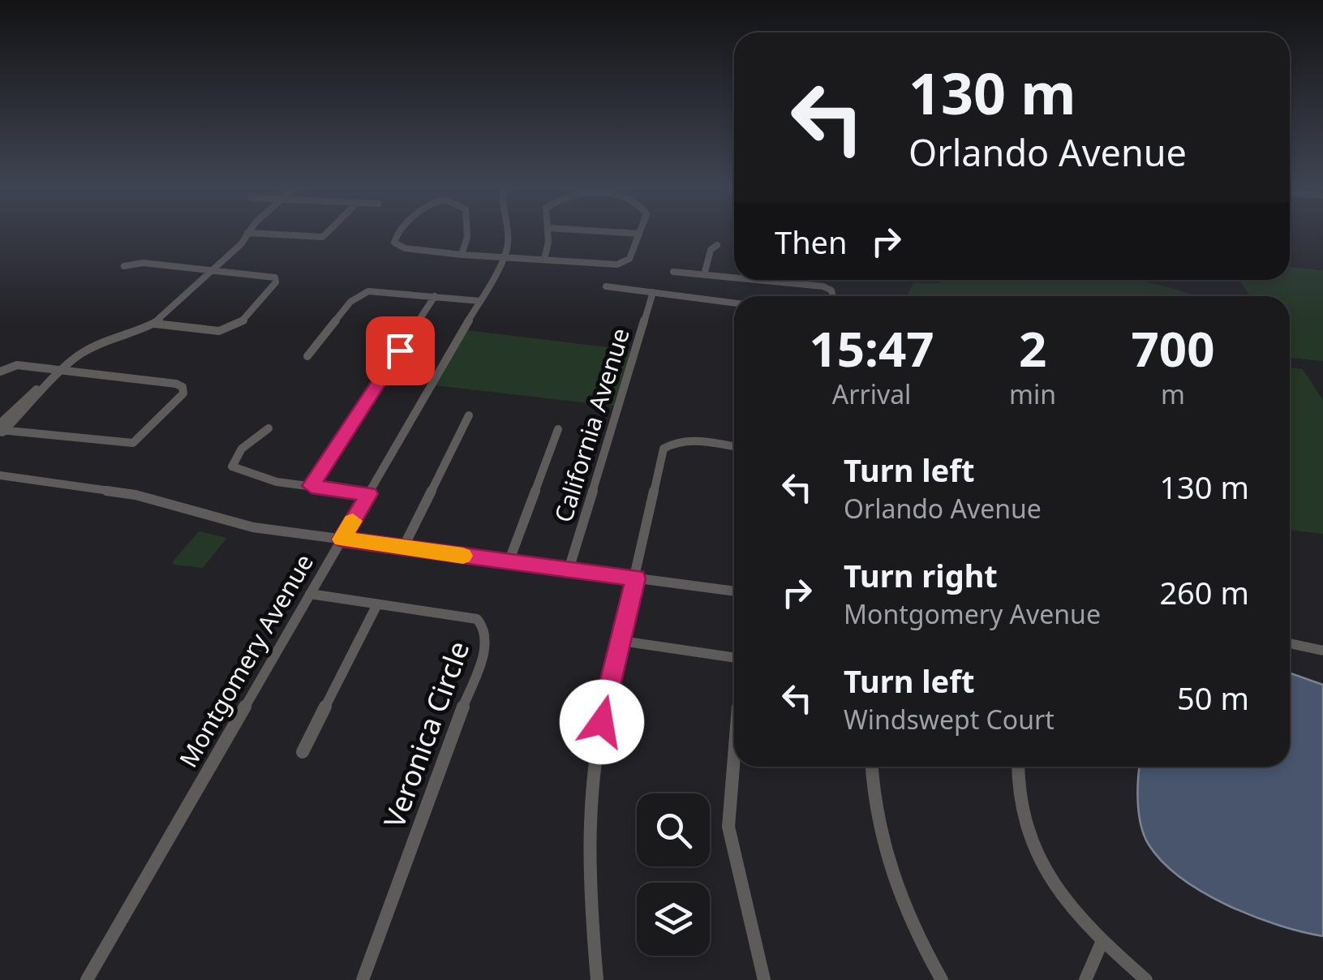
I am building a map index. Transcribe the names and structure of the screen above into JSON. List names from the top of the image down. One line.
{"streets":{"street":["California Avenue","Montgomery Avenue","Veronica Circle"]},"crossings":[["Montgomery Avenue","Veronica Circle"]],"page":{"turn":["130 m","Orlando Avenue"],"then":"Then","eta":["15:47","Arrival","2","min","700","m"],"list":[{"name":"Turn left","note":"Orlando Avenue","value":"130 m"},{"name":"Turn right","note":"Montgomery Avenue","value":"260 m"},{"name":"Turn left","note":"Windswept Court","value":"50 m"}]}}
